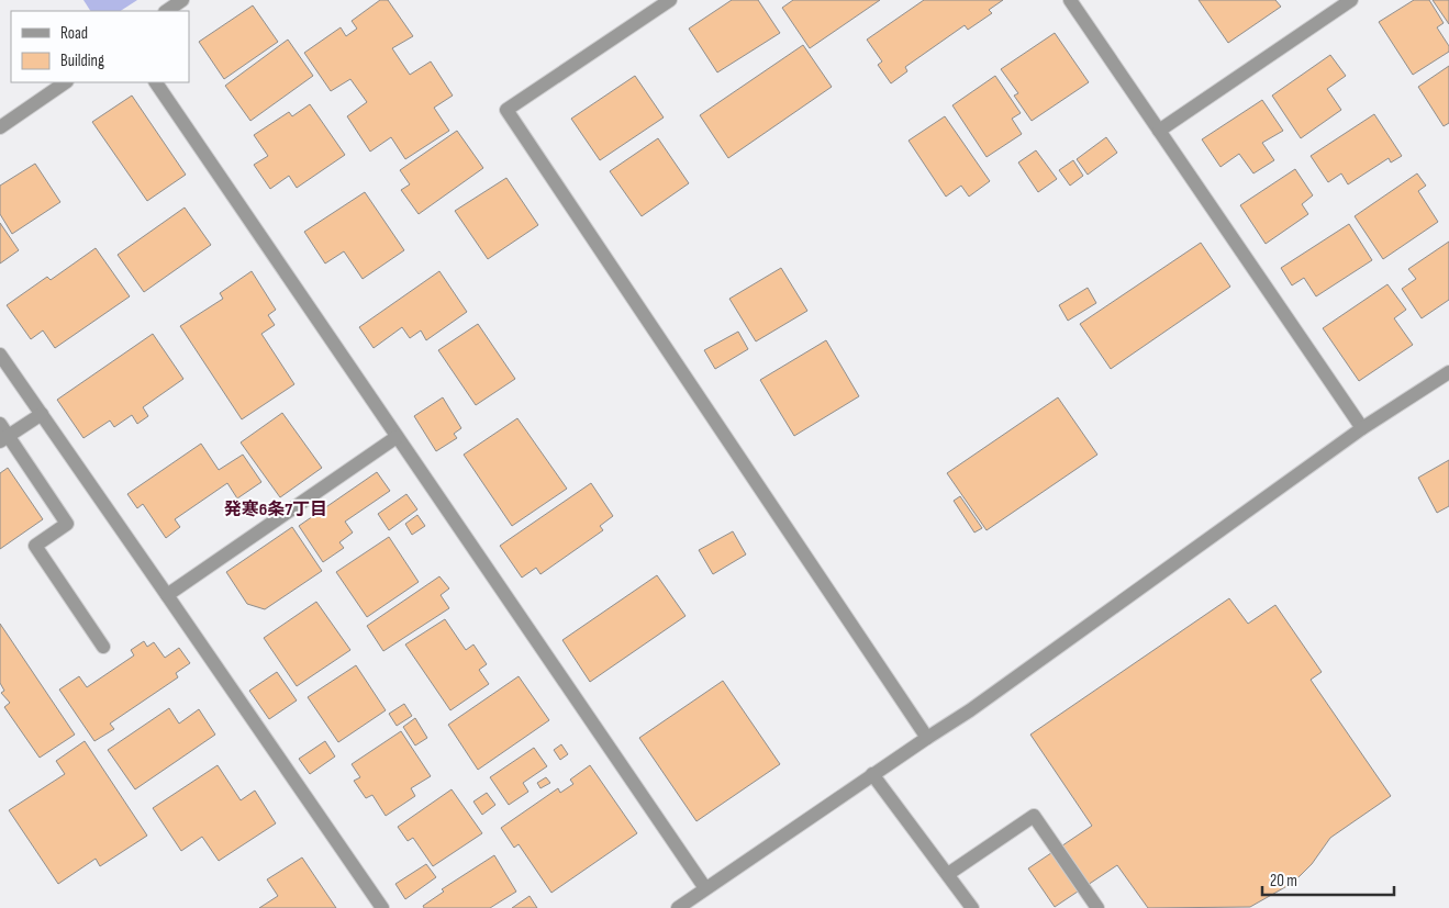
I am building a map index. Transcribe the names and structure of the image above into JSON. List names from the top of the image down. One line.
{"districts":["発寒6条7丁目"],"legend":["Road","Building"],"scale_bar":"20 m"}
